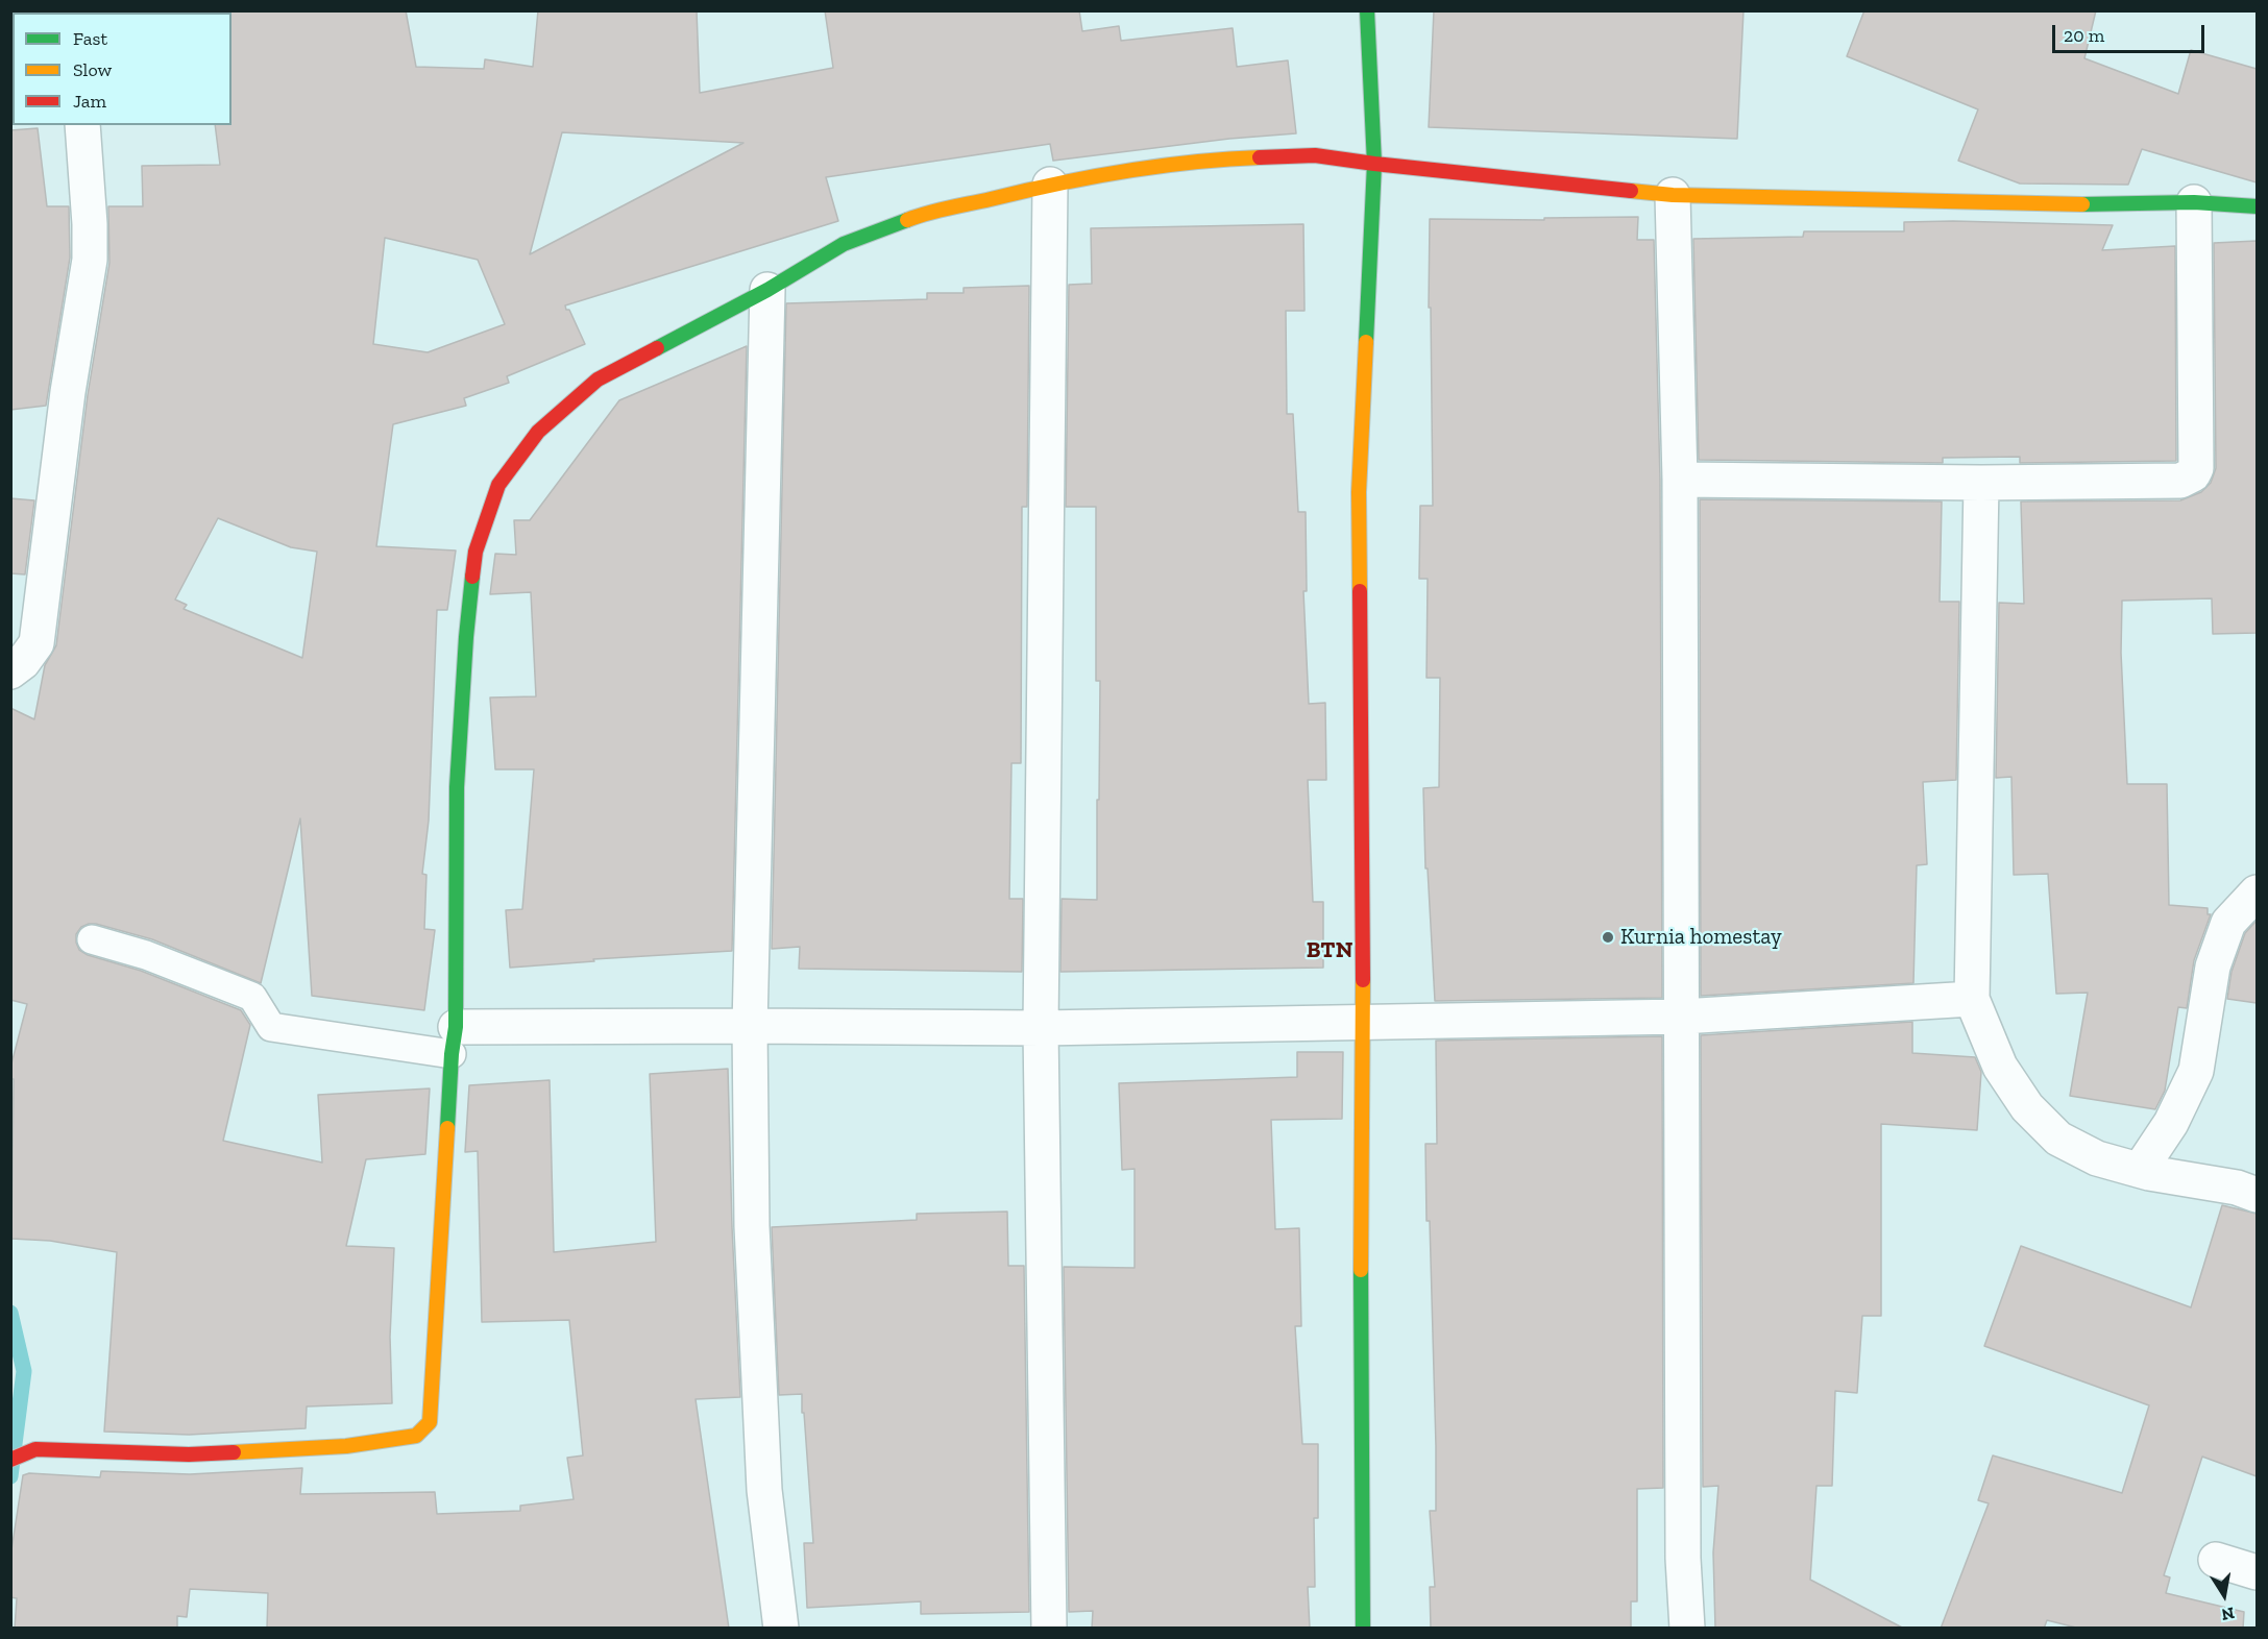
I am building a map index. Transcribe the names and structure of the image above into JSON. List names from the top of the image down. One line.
{"districts":["BTN"],"places":["Kurnia homestay"],"legend":["Fast","Slow","Jam"],"scale_bar":"20 m","north":"bottom"}
